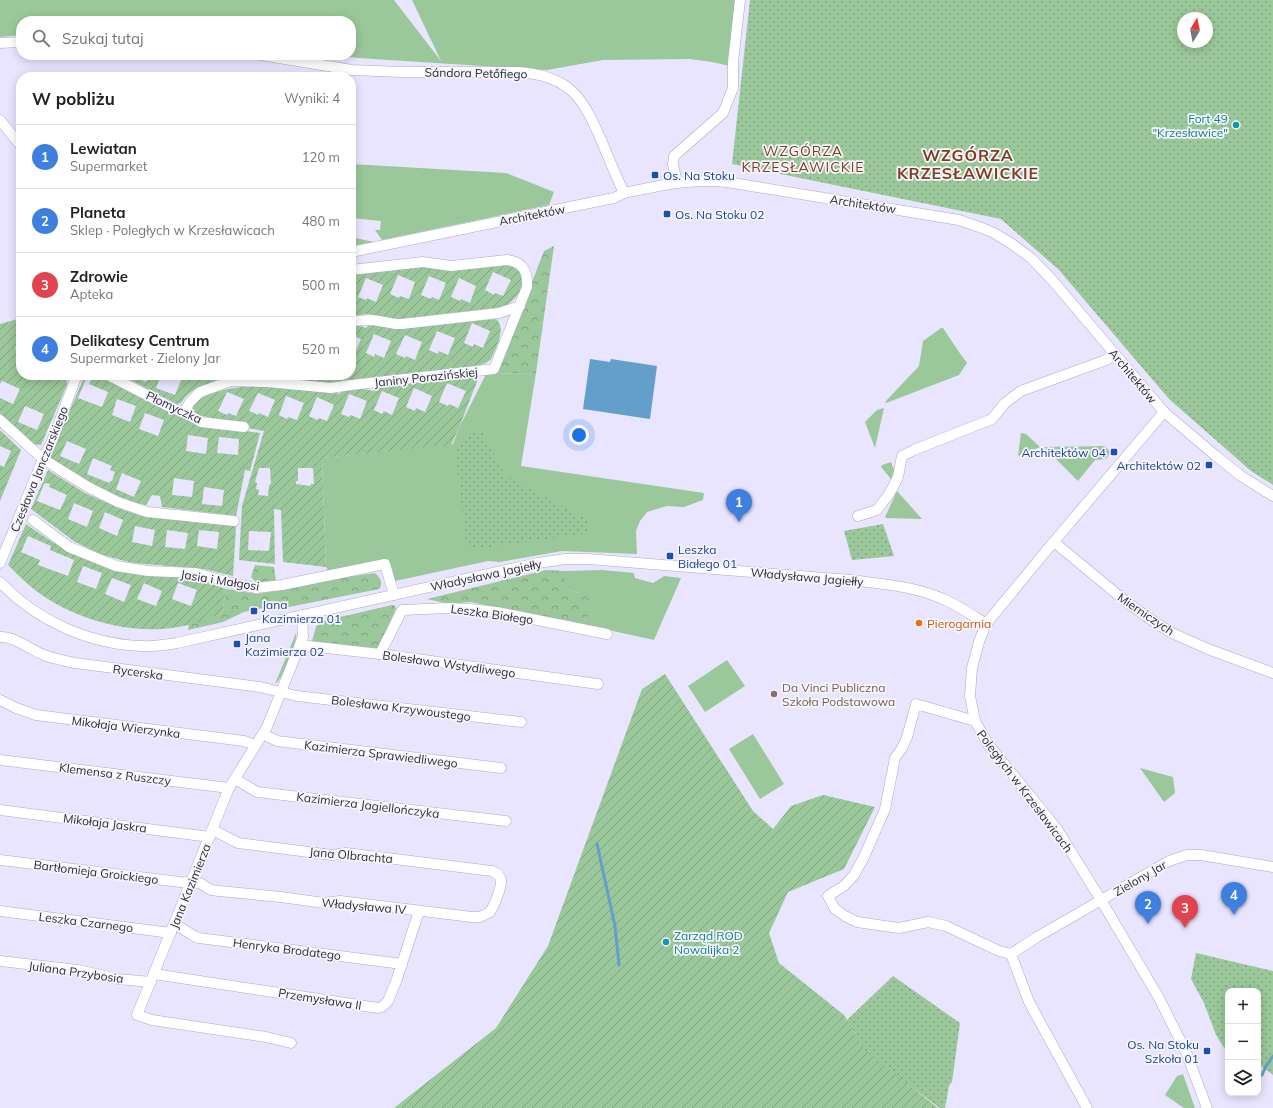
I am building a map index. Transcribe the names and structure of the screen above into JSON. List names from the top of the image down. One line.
{"streets":{"street":["Sándora Petőfiego","Architektów","Janiny Porazińskiej","Płomyczka","Czesława Janczarskiego","Władysława Jagiełły","Jasia i Małgosi","Leszka Białego","Mierniczych","Bolesława Wstydliwego","Rycerska","Bolesława Krzywoustego","Mikołaja Wierzynka","Kazimierza Sprawiedliwego","Klemensa z Ruszczy","Poległych w Krzesławicach","Kazimierza Jagiellończyka","Mikołaja Jaskra","Jana Olbrachta","Bartłomieja Groickiego","Zielony Jar","Jana Kazimierza","Władysława IV","Leszka Czarnego","Henryka Brodatego","Juliana Przybosia","Przemysława II"]},"crossings":[["Sándora Petőfiego","Architektów"],["Architektów","Poległych w Krzesławicach"],["Janiny Porazińskiej","Płomyczka"],["Władysława Jagiełły","Jasia i Małgosi"],["Władysława Jagiełły","Poległych w Krzesławicach"],["Władysława Jagiełły","Jana Kazimierza"],["Leszka Białego","Bolesława Wstydliwego"],["Mierniczych","Poległych w Krzesławicach"],["Bolesława Wstydliwego","Jana Kazimierza"],["Rycerska","Bolesława Krzywoustego"],["Rycerska","Jana Kazimierza"],["Bolesława Krzywoustego","Jana Kazimierza"],["Mikołaja Wierzynka","Jana Kazimierza"],["Kazimierza Sprawiedliwego","Jana Kazimierza"],["Klemensa z Ruszczy","Jana Kazimierza"],["Poległych w Krzesławicach","Zielony Jar"],["Kazimierza Jagiellończyka","Jana Kazimierza"],["Mikołaja Jaskra","Jana Olbrachta"],["Mikołaja Jaskra","Jana Kazimierza"],["Jana Olbrachta","Jana Kazimierza"],["Jana Olbrachta","Władysława IV"],["Bartłomieja Groickiego","Jana Kazimierza"],["Bartłomieja Groickiego","Władysława IV"],["Jana Kazimierza","Władysława IV"],["Jana Kazimierza","Leszka Czarnego"],["Jana Kazimierza","Henryka Brodatego"],["Jana Kazimierza","Juliana Przybosia"],["Jana Kazimierza","Przemysława II"],["Władysława IV","Przemysława II"],["Leszka Czarnego","Henryka Brodatego"],["Henryka Brodatego","Przemysława II"],["Juliana Przybosia","Przemysława II"]],"districts":["WZGÓRZA KRZESŁAWICKIE","WZGÓRZA KRZESŁAWICKIE"],"places":{"other":["Fort 49 \"Krzesławice\"","Pierogarnia","Da Vinci Publiczna Szkoła Podstawowa","Zarząd ROD Nowalijka 2"],"transit":["Os. Na Stoku","Os. Na Stoku 02","Architektów 04","Architektów 02","Leszka Białego 01","Jana Kazimierza 01","Jana Kazimierza 02","Os. Na Stoku Szkoła 01"]},"north":"top","page":{"search":"Szukaj tutaj","heading":["W pobliżu","Wyniki: 4"],"list":[{"mark":"1","name":"Lewiatan","note":"Supermarket","value":"120 m"},{"mark":"2","name":"Planeta","note":"Sklep · Poległych w Krzesławicach","value":"480 m"},{"mark":"3","name":"Zdrowie","note":"Apteka","value":"500 m"},{"mark":"4","name":"Delikatesy Centrum","note":"Supermarket · Zielony Jar","value":"520 m"}],"pins":["1","4","2","3"],"map_buttons":["+","−"]}}
